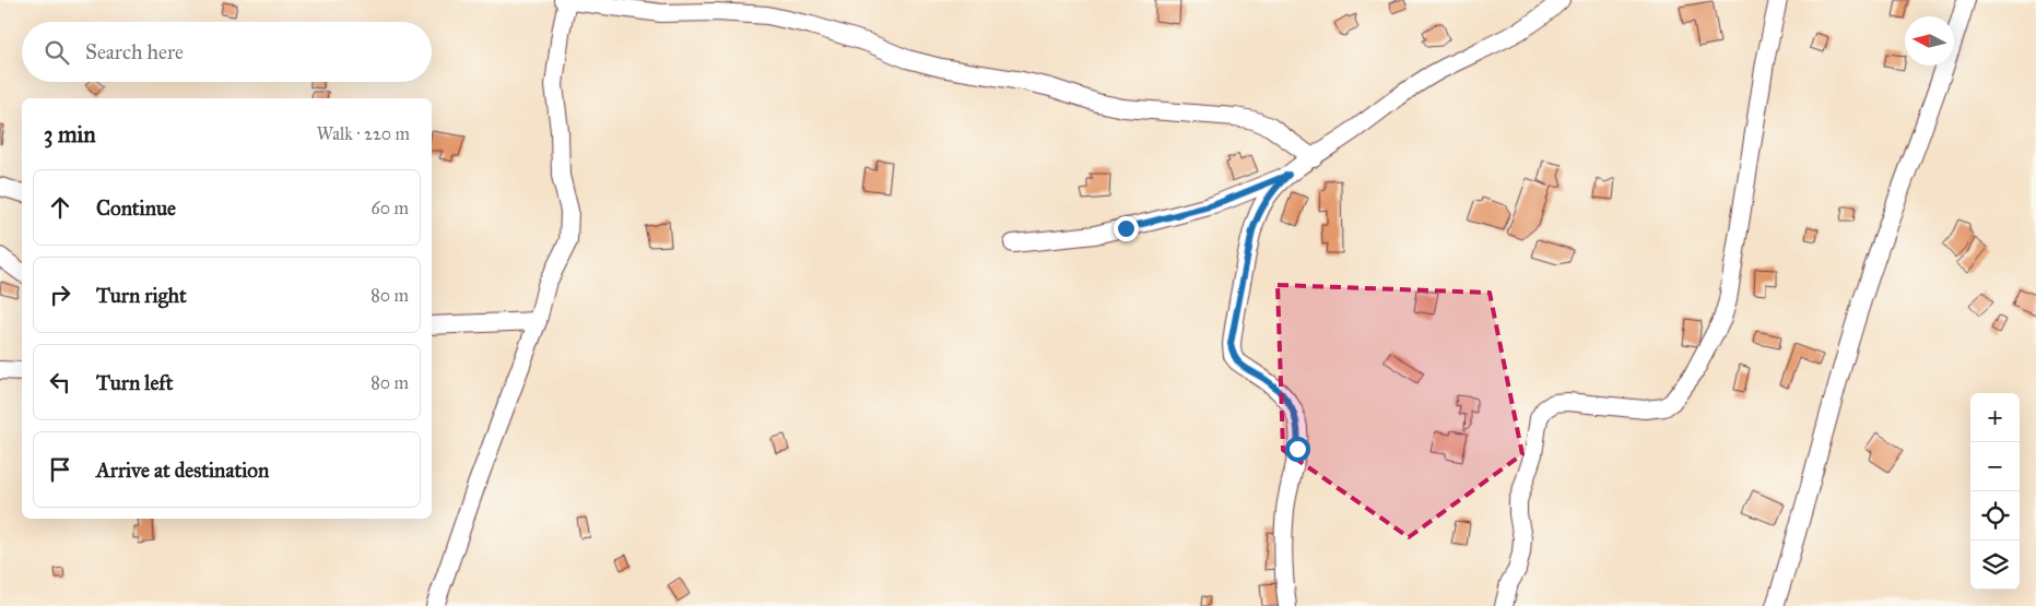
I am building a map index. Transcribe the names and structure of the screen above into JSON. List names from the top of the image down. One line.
{"north":"left","page":{"search":"Search here","heading":["3 min","Walk · 220 m"],"list":[["Continue","60 m"],["Turn right","80 m"],["Turn left","80 m"],"Arrive at destination"],"map_buttons":["+","−"]}}
